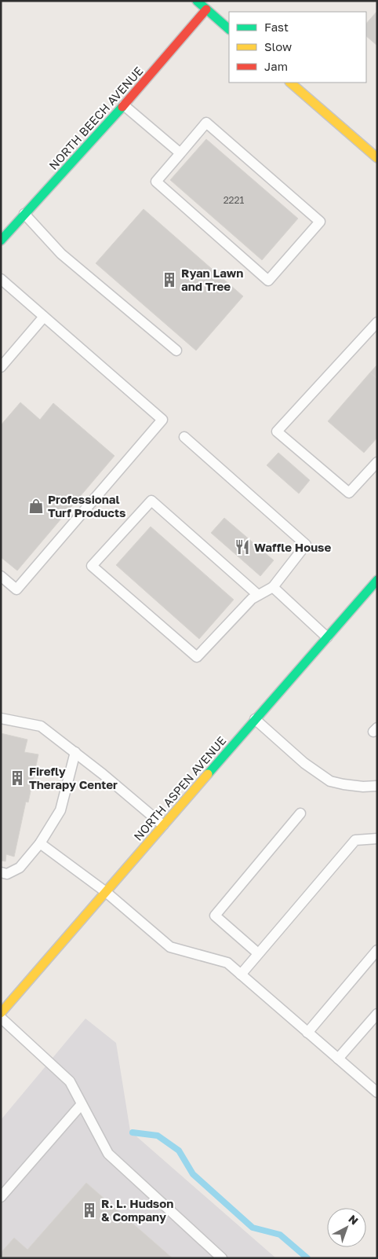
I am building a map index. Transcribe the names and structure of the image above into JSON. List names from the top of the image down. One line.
{"streets":{"main road":["NORTH BEECH AVENUE","NORTH ASPEN AVENUE"]},"places":{"building":["Ryan Lawn and Tree","Firefly Therapy Center","R. L. Hudson & Company"],"shop":["Professional Turf Products"],"restaurant":["Waffle House"]},"house_numbers":["2221"],"legend":["Fast","Slow","Jam"],"north":"top right"}
